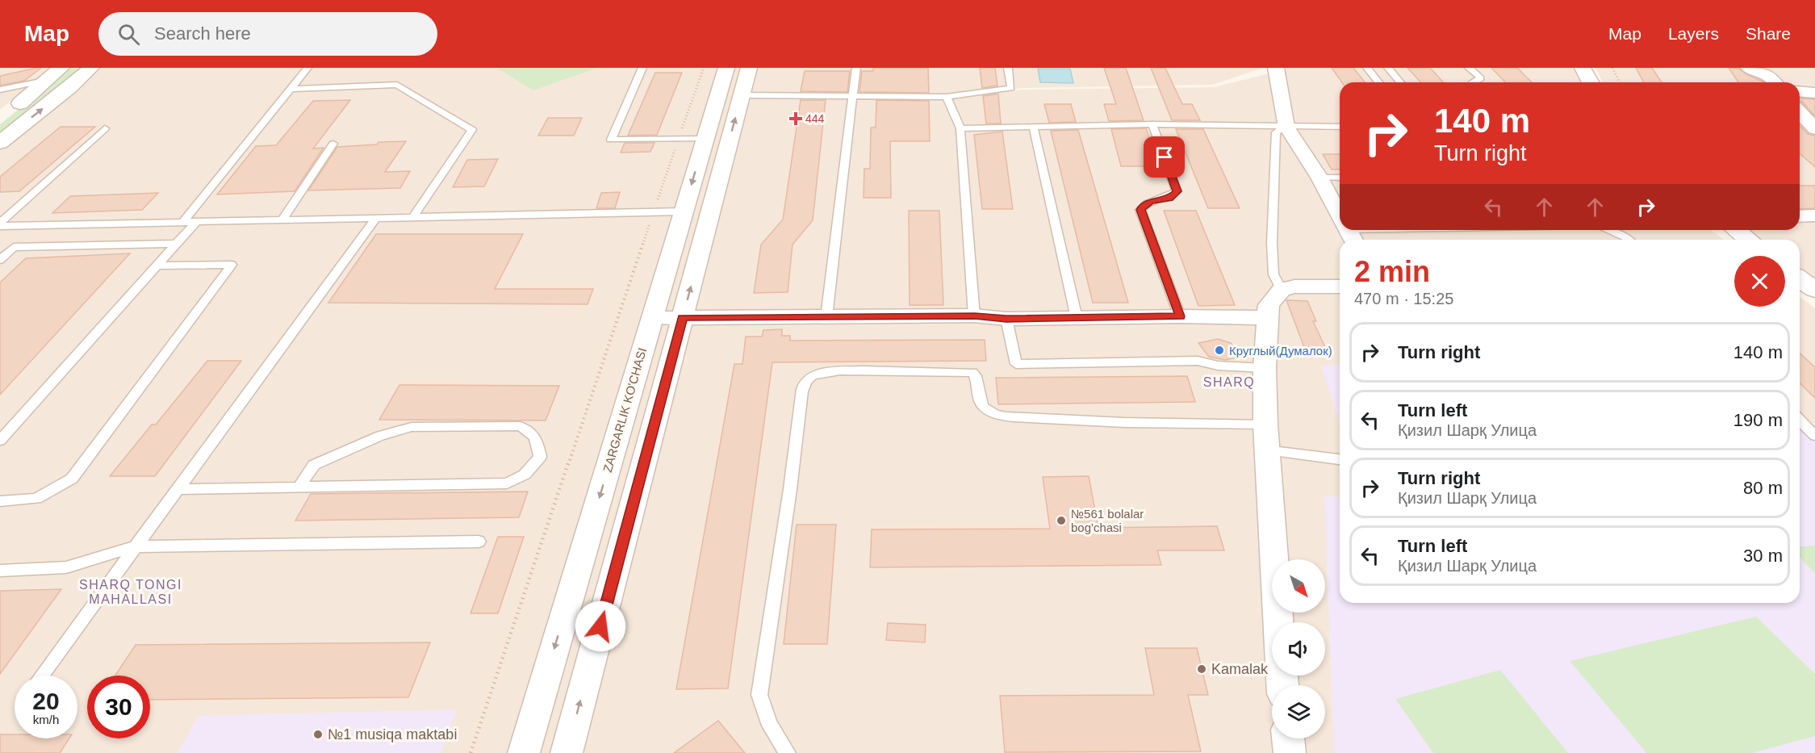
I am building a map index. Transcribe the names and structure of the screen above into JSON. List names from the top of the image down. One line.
{"streets":{"street":["ZARGARLIK KO'CHASI"]},"districts":["SHARQ","SHARQ TONGI MAHALLASI"],"places":{"health":["444"],"other":["Круглый(Думалок)","№561 bolalar bog'chasi","Kamalak","№1 musiqa maktabi"]},"north":"bottom right","page":{"header":"Map","search":"Search here","nav":["Map","Layers","Share"],"turn":["140 m","Turn right"],"heading":["2 min","470 m · 15:25"],"list":[{"name":"Turn right","value":"140 m"},{"name":"Turn left","note":"Қизил Шарқ Улица","value":"190 m"},{"name":"Turn right","note":"Қизил Шарқ Улица","value":"80 m"},{"name":"Turn left","note":"Қизил Шарқ Улица","value":"30 m"}],"speed":"20 km/h","limit":"30"}}
